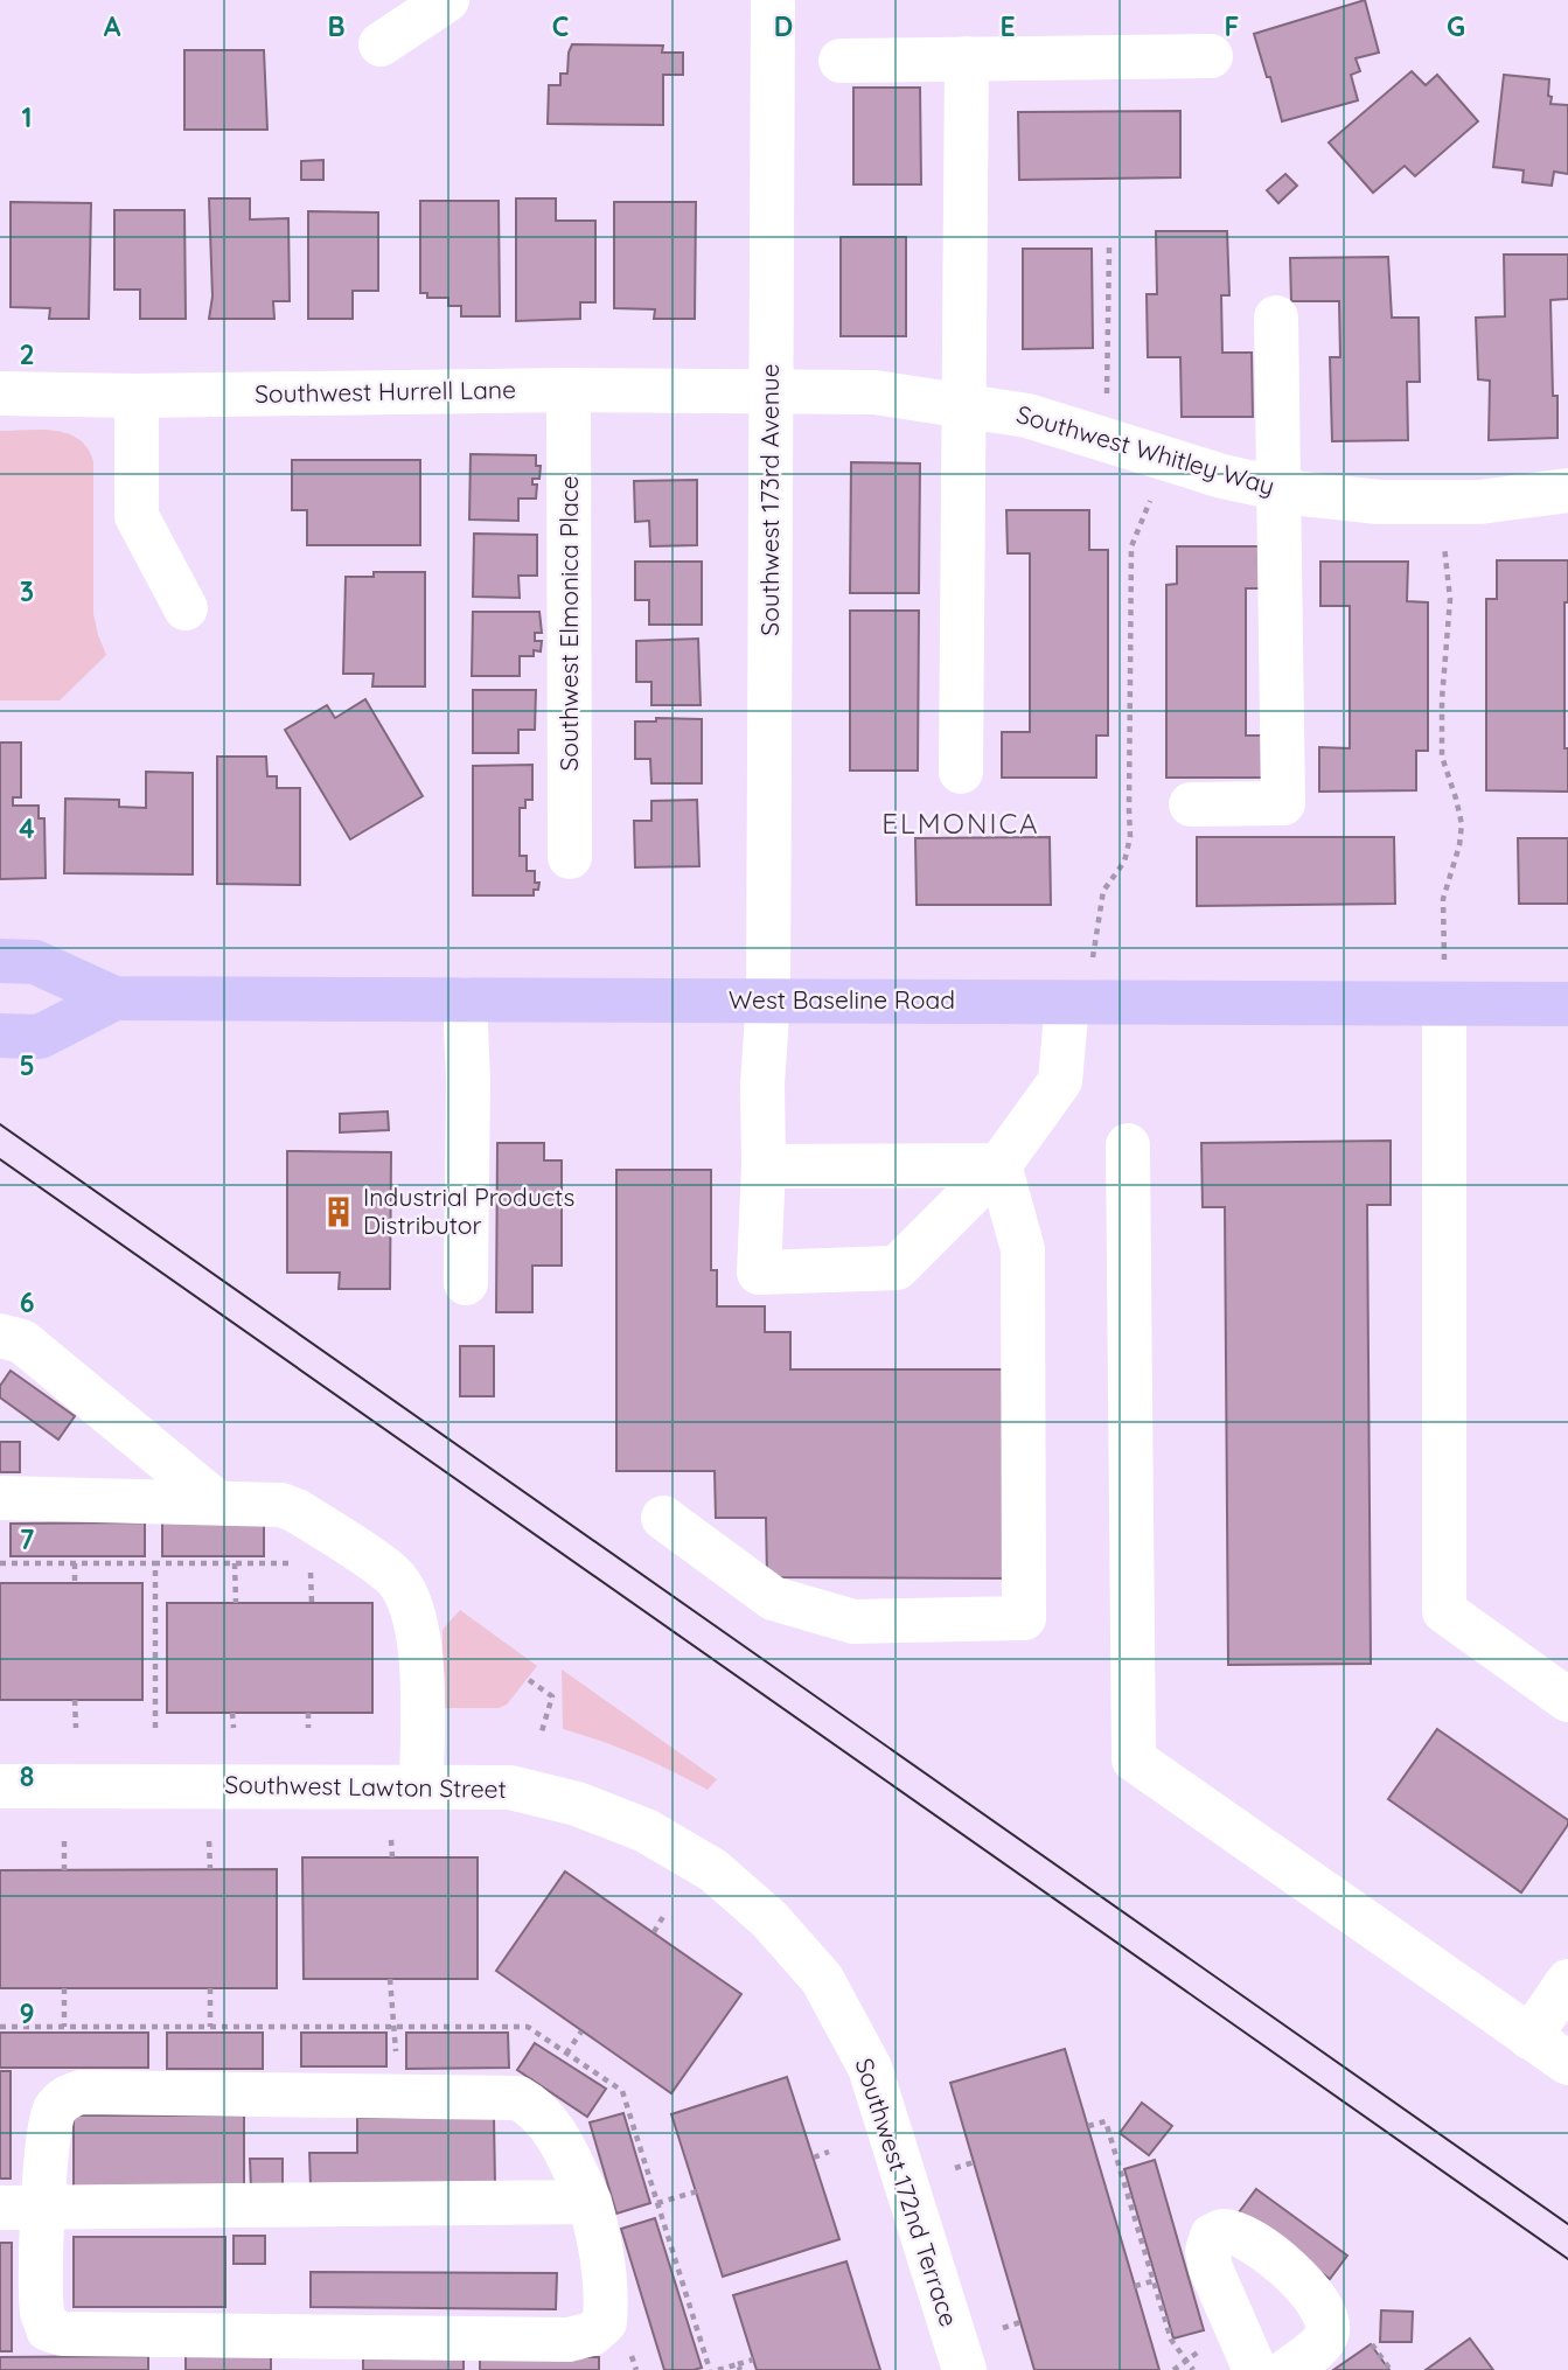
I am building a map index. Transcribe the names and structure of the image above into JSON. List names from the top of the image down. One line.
{"streets":{"main road":["West Baseline Road"],"street":["Southwest Hurrell Lane","Southwest Whitley Way","Southwest 173rd Avenue","Southwest Elmonica Place","Southwest Lawton Street","Southwest 172nd Terrace"]},"crossings":[["Southwest Hurrell Lane","Southwest Whitley Way"],["Southwest Hurrell Lane","Southwest 173rd Avenue"],["Southwest Hurrell Lane","Southwest Elmonica Place"],["Southwest Whitley Way","Southwest 173rd Avenue"],["Southwest 173rd Avenue","West Baseline Road"],["Southwest Lawton Street","Southwest 172nd Terrace"]],"districts":["ELMONICA"],"places":{"building":["Industrial Products Distributor"]},"grid":{"columns":["A","B","C","D","E","F","G"],"rows":["1","2","3","4","5","6","7","8","9"]}}
